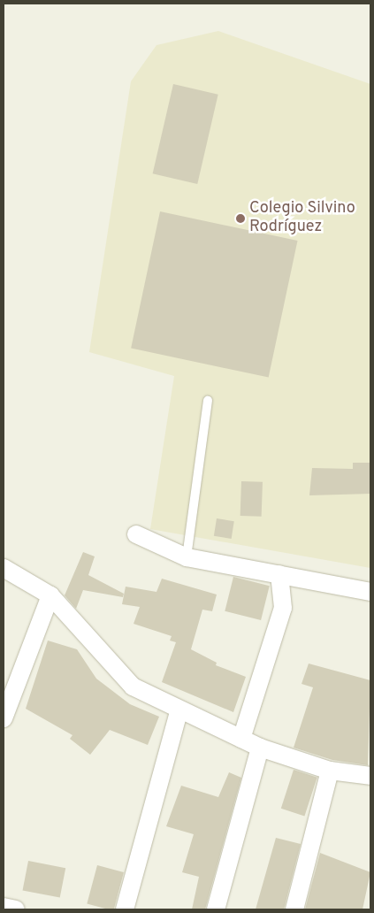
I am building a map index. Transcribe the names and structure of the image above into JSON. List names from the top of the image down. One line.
{"places":["Colegio Silvino Rodríguez"]}
